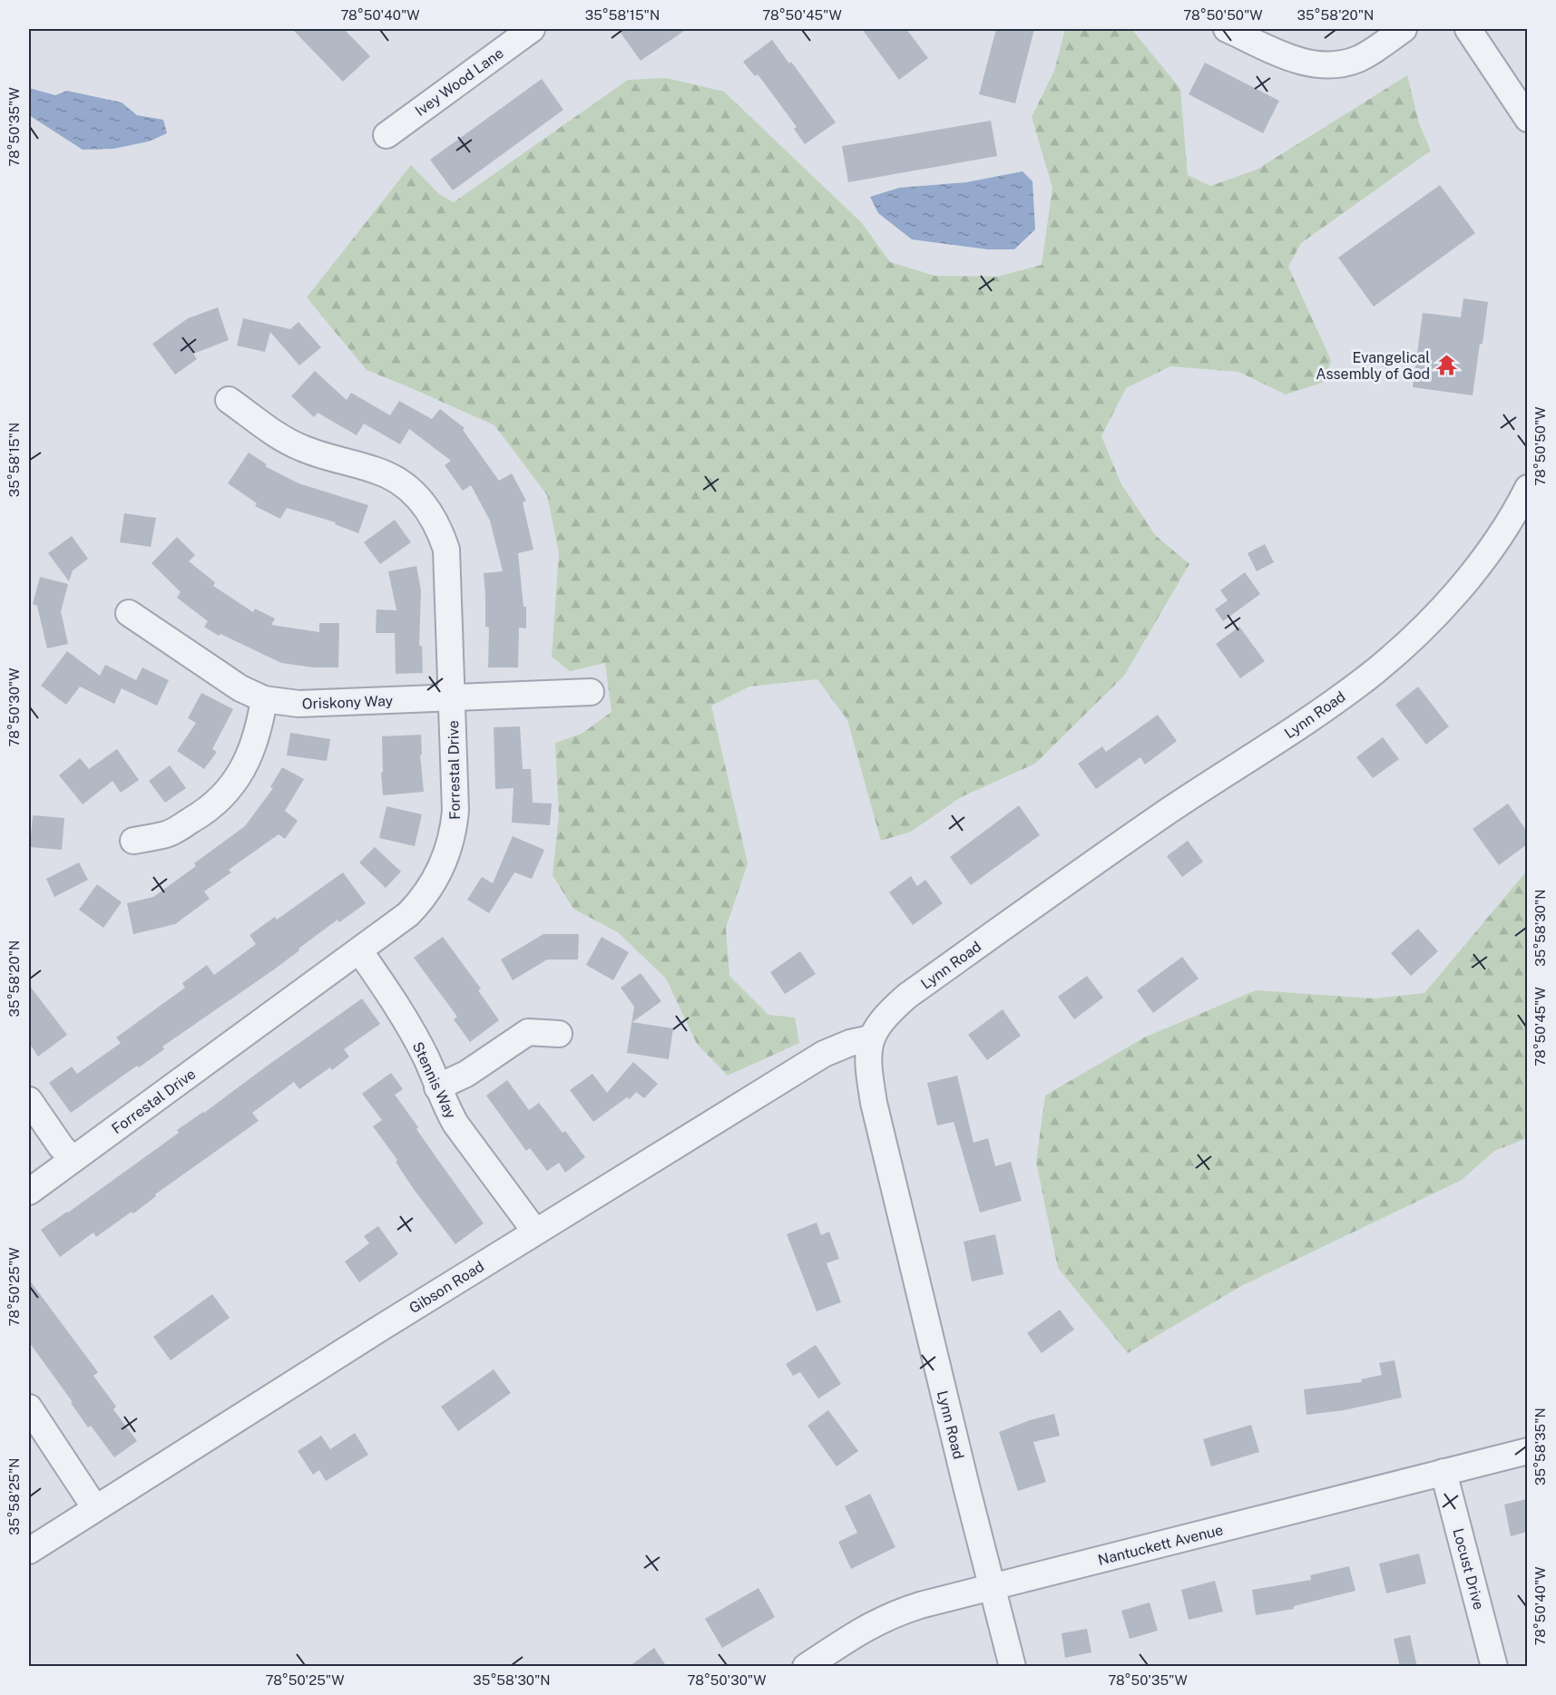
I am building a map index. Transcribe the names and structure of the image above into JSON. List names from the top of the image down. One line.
{"streets":{"street":["Ivey Wood Lane","Oriskony Way","Lynn Road","Forrestal Drive","Stennis Way","Gibson Road","Nantuckett Avenue","Locust Drive"]},"crossings":[["Oriskony Way","Forrestal Drive"],["Lynn Road","Gibson Road"],["Lynn Road","Nantuckett Avenue"],["Forrestal Drive","Stennis Way"],["Stennis Way","Gibson Road"],["Nantuckett Avenue","Locust Drive"]],"places":{"temple":["Evangelical Assembly of God"]},"coordinates":["78°50'40\"W","35°58'15\"N","78°50'45\"W","78°50'50\"W","35°58'20\"N","78°50'35\"W","78°50'30\"W","35°58'30\"N","78°50'25\"W","35°58'35\"N","35°58'25\"N"]}
